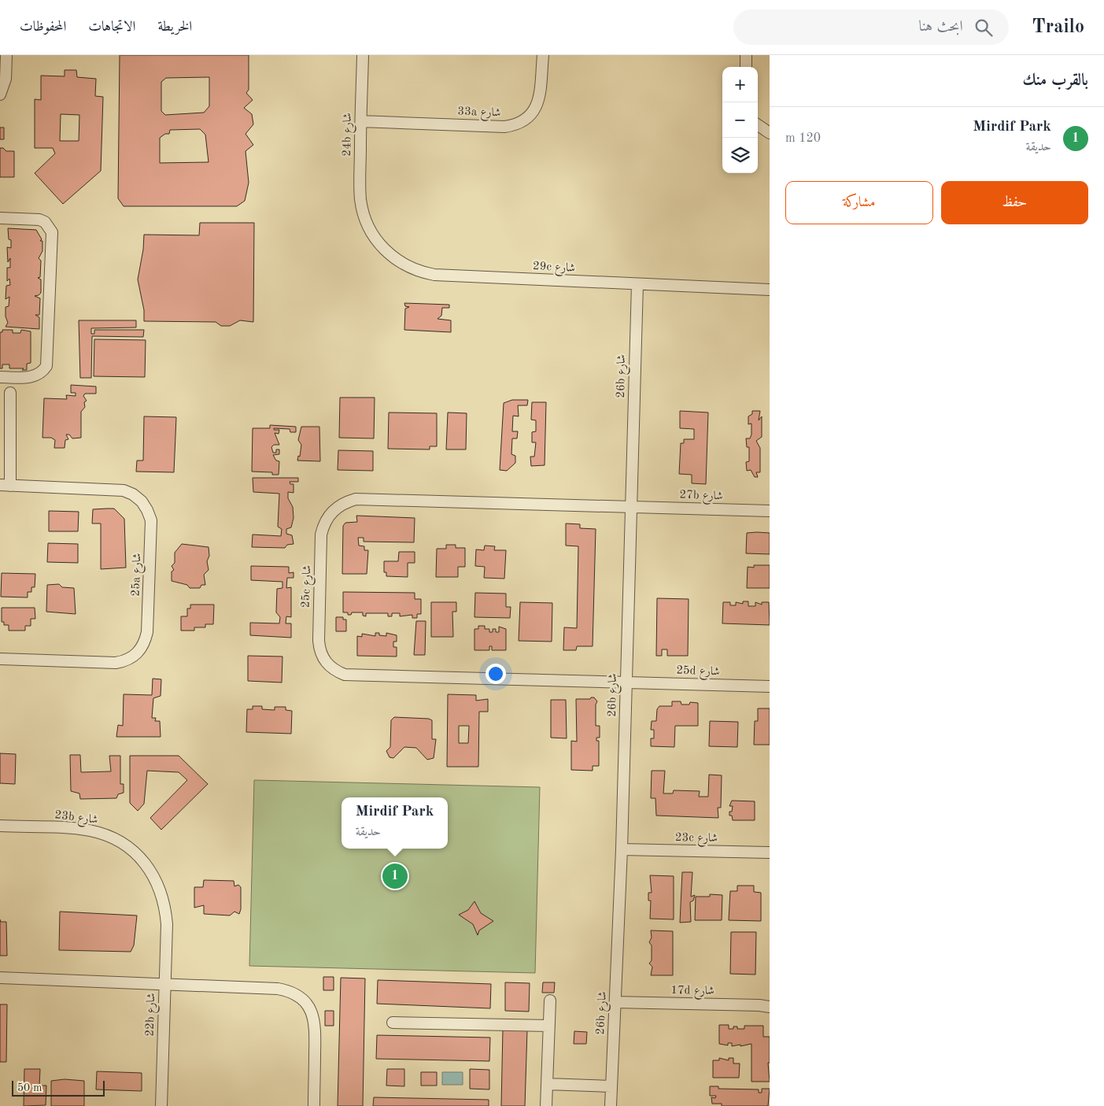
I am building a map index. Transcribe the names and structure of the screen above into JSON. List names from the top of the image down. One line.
{"streets":{"street":["33a شارع","24b شارع","29c شارع","26b شارع","27b شارع","25a شارع","25c شارع","25d شارع","23b شارع","23c شارع","17d شارع","22b شارع"]},"crossings":[["33a شارع","24b شارع"],["24b شارع","29c شارع"],["29c شارع","26b شارع"],["26b شارع","27b شارع"],["26b شارع","25c شارع"],["26b شارع","25d شارع"],["26b شارع","23c شارع"],["26b شارع","17d شارع"],["27b شارع","25c شارع"],["25c شارع","25d شارع"],["23b شارع","22b شارع"]],"scale_bar":"50 m","page":{"header":"Trailo","search":"ابحث هنا","nav":["الخريطة","الاتجاهات","المحفوظات"],"heading":"بالقرب منك","map_buttons":["+","−"],"list":[{"mark":"1","name":"Mirdif Park","note":"حديقة","value":"120 m"}],"buttons":["حفظ","مشاركة"],"popup":["Mirdif Park","حديقة"],"pins":"1","scale":"50 m"}}
